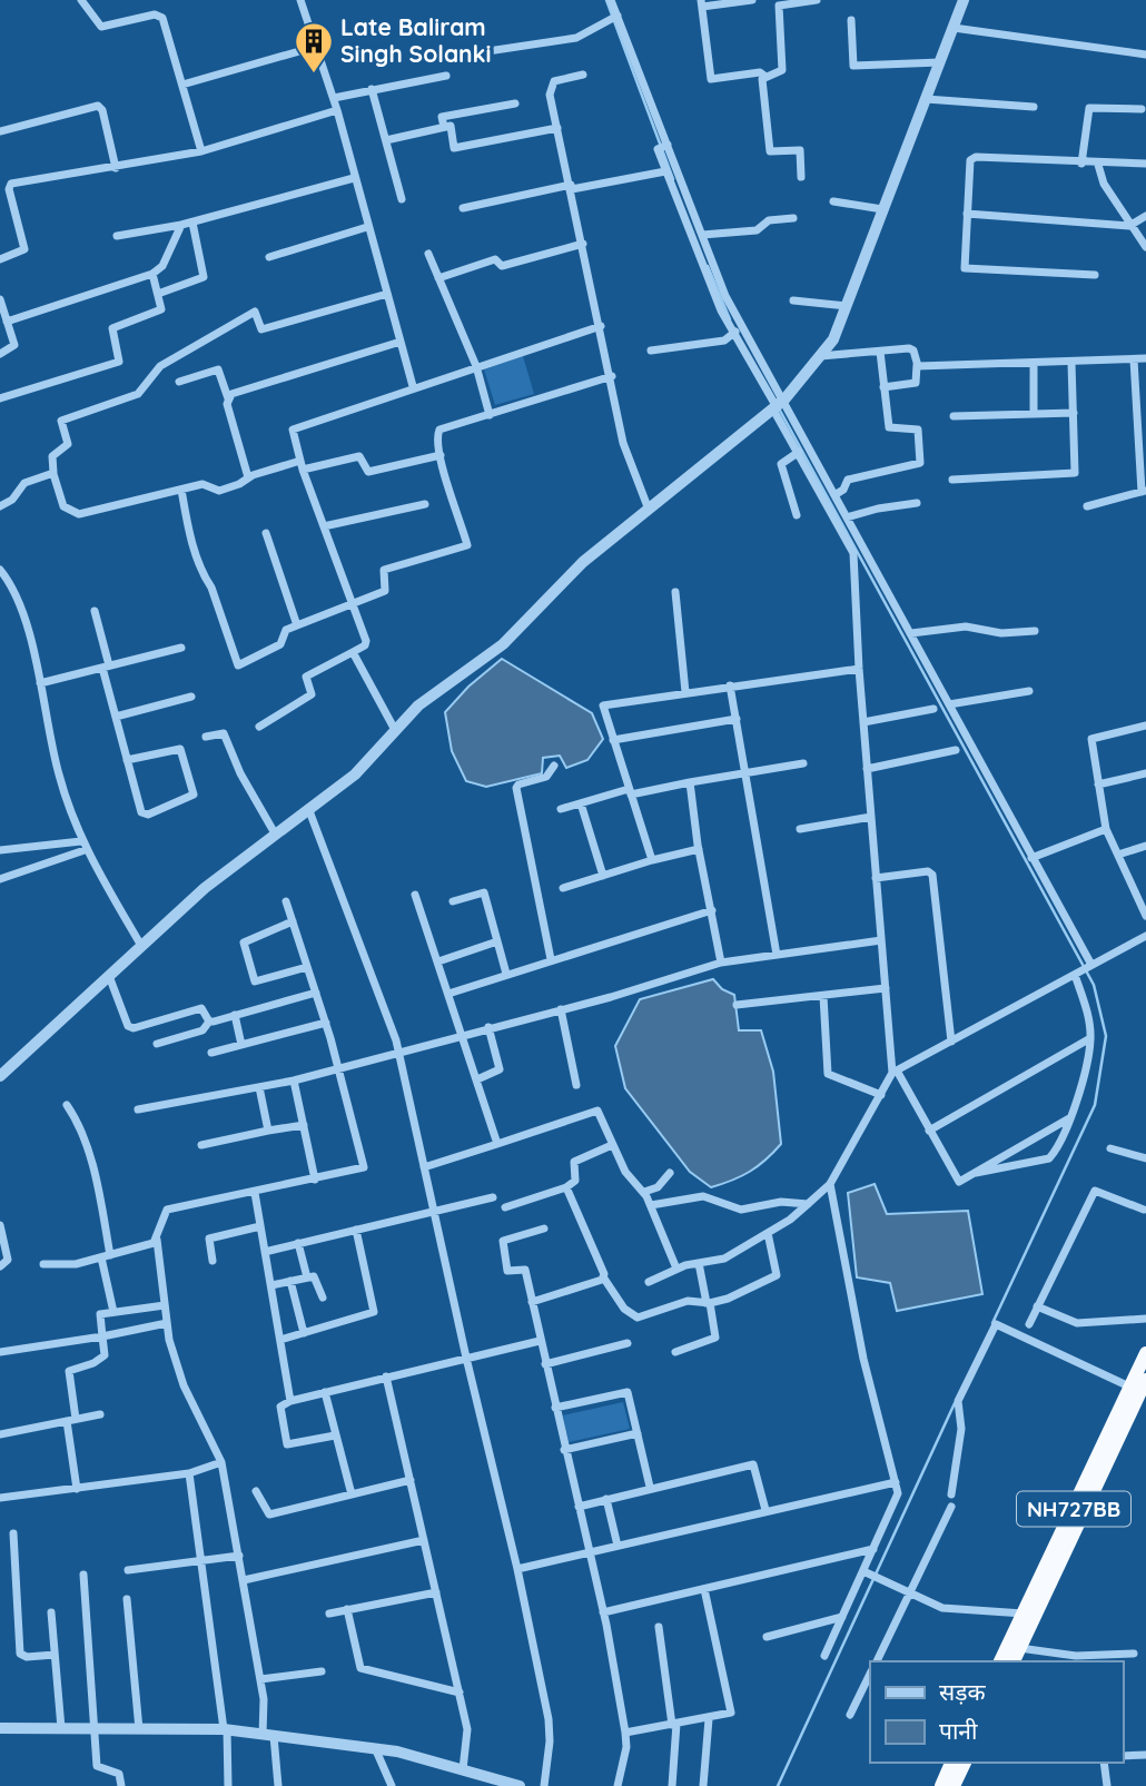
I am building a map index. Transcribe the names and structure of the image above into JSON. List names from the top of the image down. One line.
{"streets":{"highway":["NH727BB"]},"places":{"building":["Late Baliram Singh Solanki"]},"legend":["सड़क","पानी"]}
